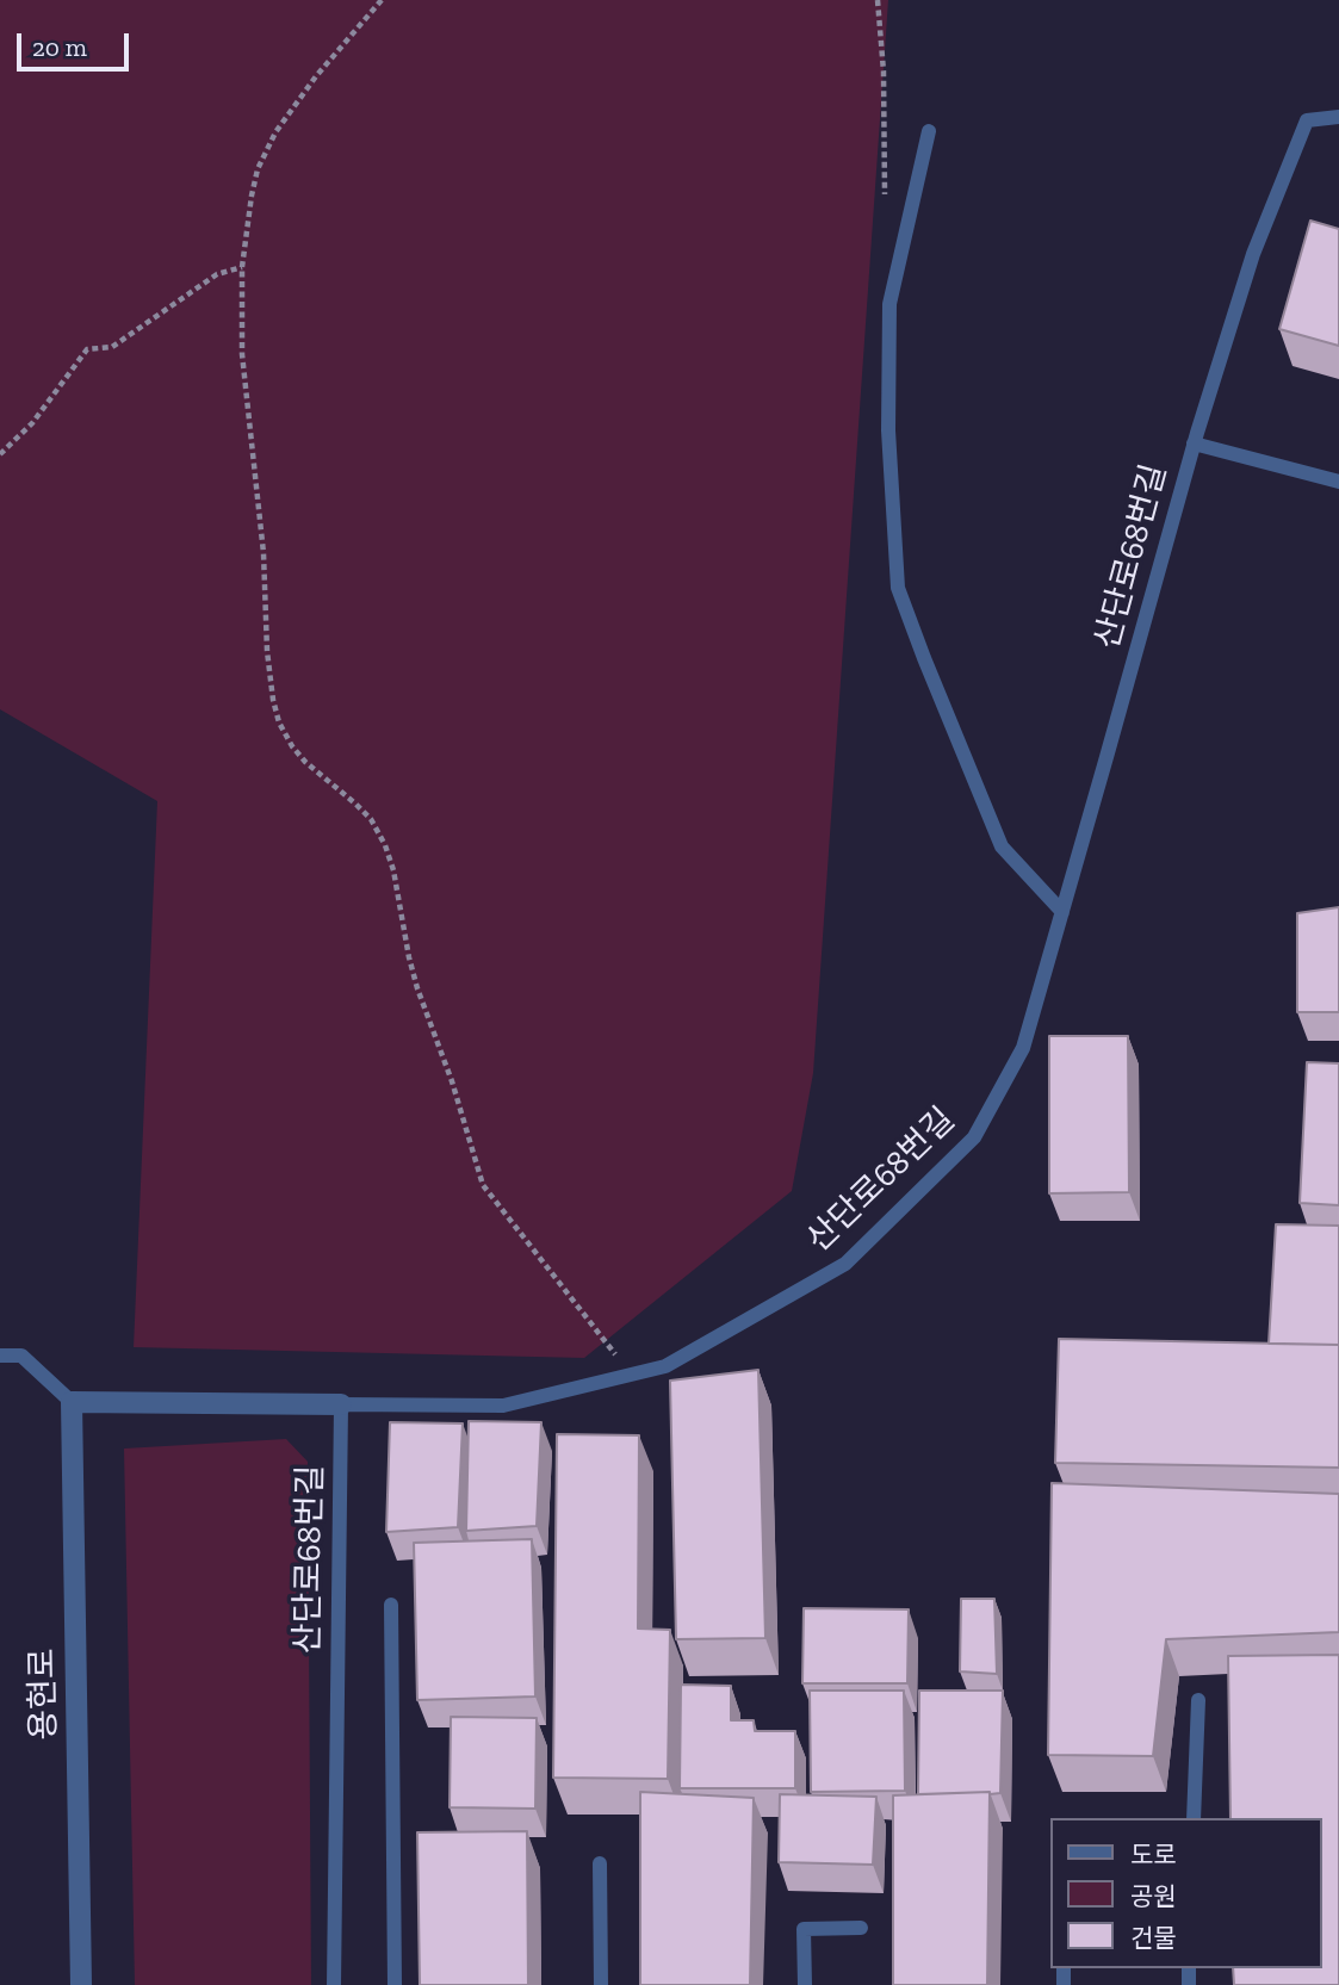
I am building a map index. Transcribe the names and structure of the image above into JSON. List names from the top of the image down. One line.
{"streets":{"street":["용현로"],"lane":["산단로68번길"]},"legend":["도로","공원","건물"],"scale_bar":"20 m"}
